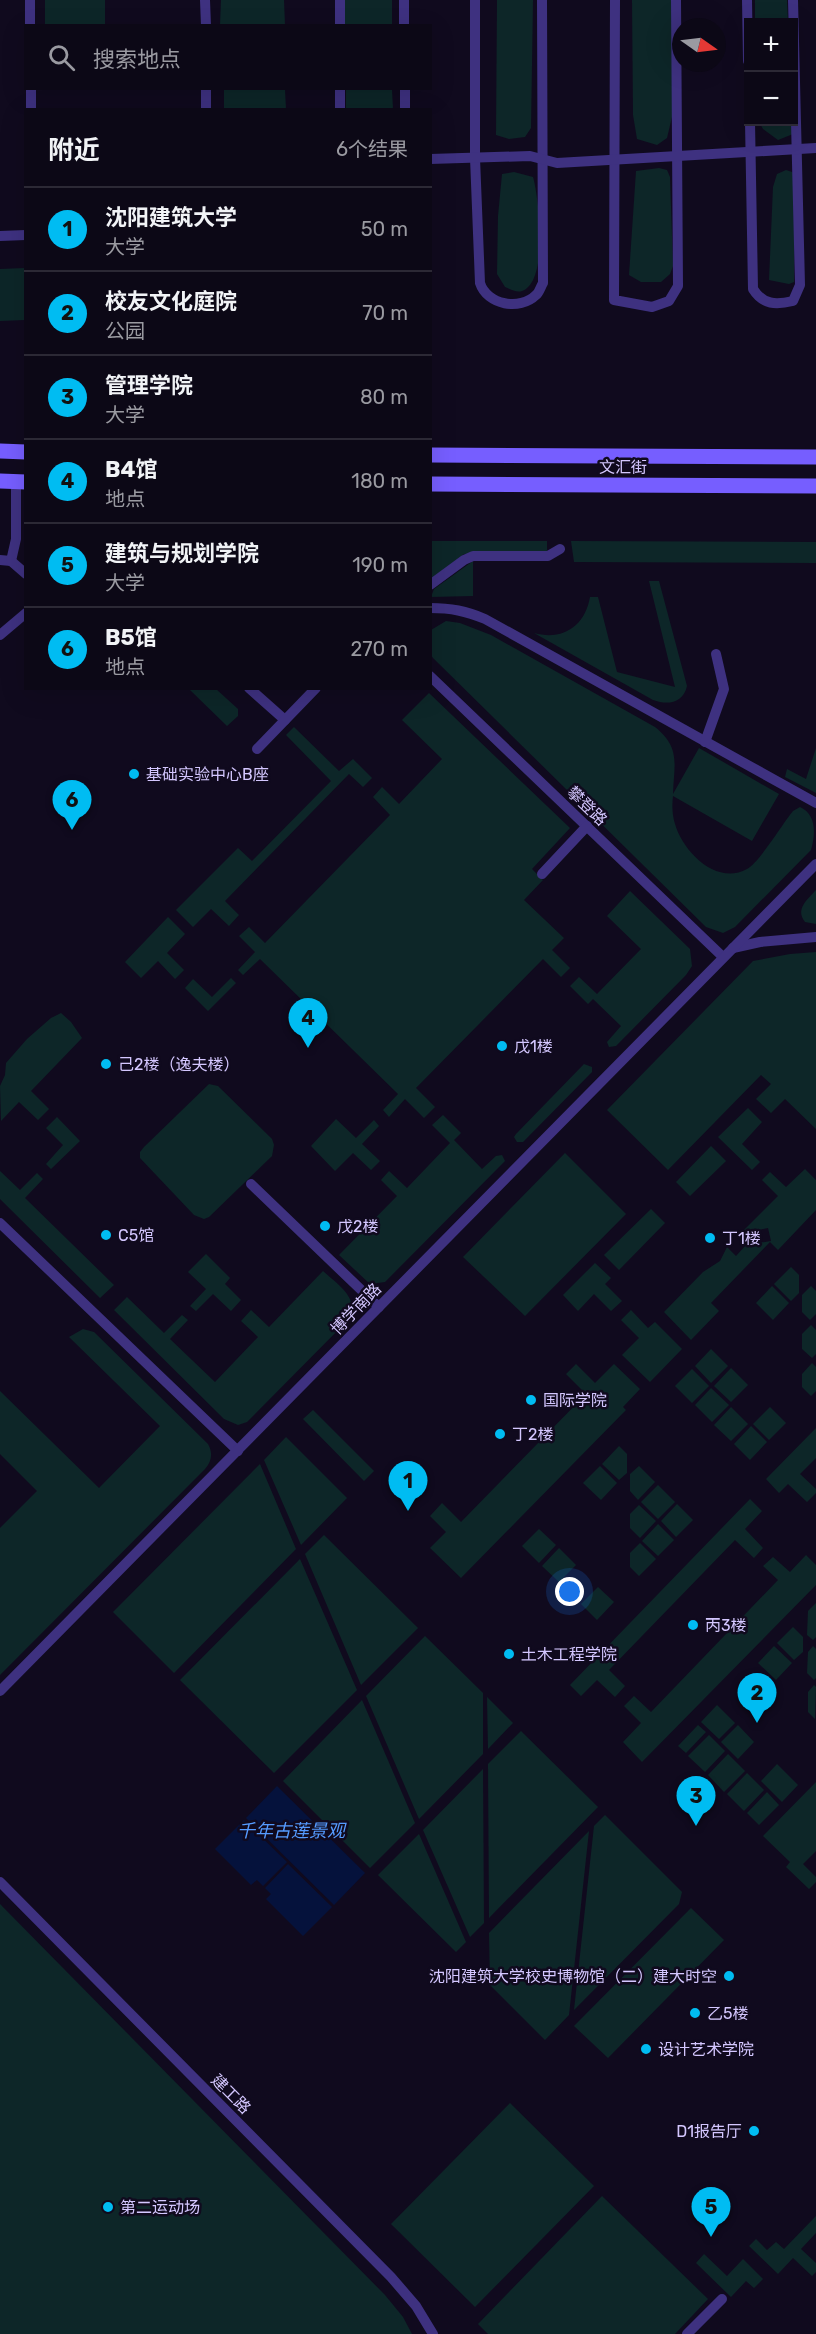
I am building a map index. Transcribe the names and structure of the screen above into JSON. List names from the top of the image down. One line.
{"streets":{"street":["文汇街"],"lane":["攀登路","博学南路","建工路"]},"crossings":[["攀登路","博学南路"]],"water":["千年古莲景观"],"places":["基础实验中心B座","戊1楼","己2楼（逸夫楼）","戊2楼","C5馆","丁1楼","国际学院","丁2楼","丙3楼","土木工程学院","沈阳建筑大学校史博物馆（二）建大时空","乙5楼","设计艺术学院","D1报告厅","第二运动场"],"north":"right","page":{"map_buttons":["+","−"],"search":"搜索地点","heading":["附近","6个结果"],"list":[{"mark":"1","name":"沈阳建筑大学","note":"大学","value":"50 m"},{"mark":"2","name":"校友文化庭院","note":"公园","value":"70 m"},{"mark":"3","name":"管理学院","note":"大学","value":"80 m"},{"mark":"4","name":"B4馆","note":"地点","value":"180 m"},{"mark":"5","name":"建筑与规划学院","note":"大学","value":"190 m"},{"mark":"6","name":"B5馆","note":"地点","value":"270 m"}],"pins":["6","4","1","2","3","5"]}}
